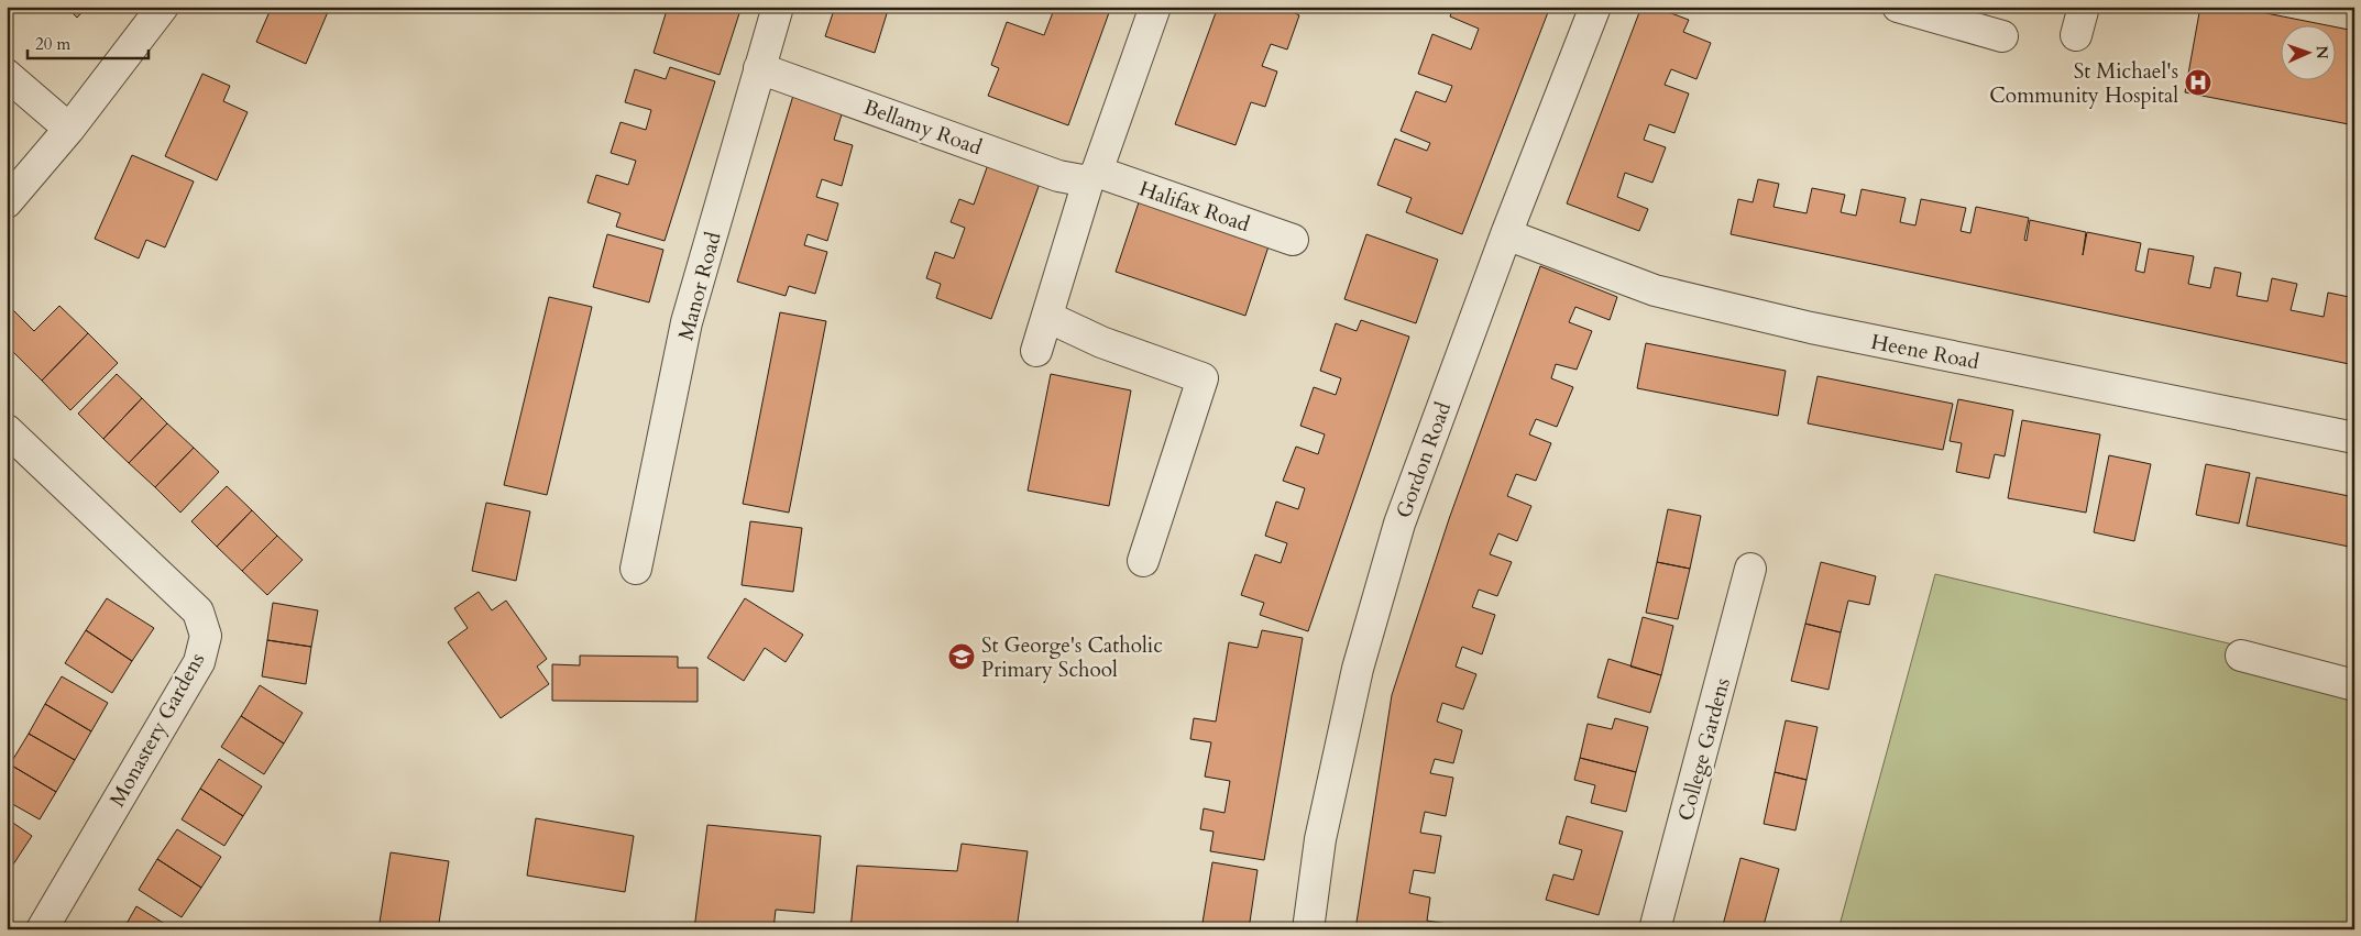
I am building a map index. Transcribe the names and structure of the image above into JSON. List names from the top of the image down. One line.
{"streets":{"street":["Bellamy Road","Halifax Road","Manor Road","Heene Road","Gordon Road","Monastery Gardens","College Gardens"]},"crossings":[["Bellamy Road","Halifax Road"],["Bellamy Road","Manor Road"],["Heene Road","Gordon Road"]],"places":{"hospital":["St Michael's Community Hospital"],"school or university":["St George's Catholic Primary School"]},"scale_bar":"20 m","north":"right"}
